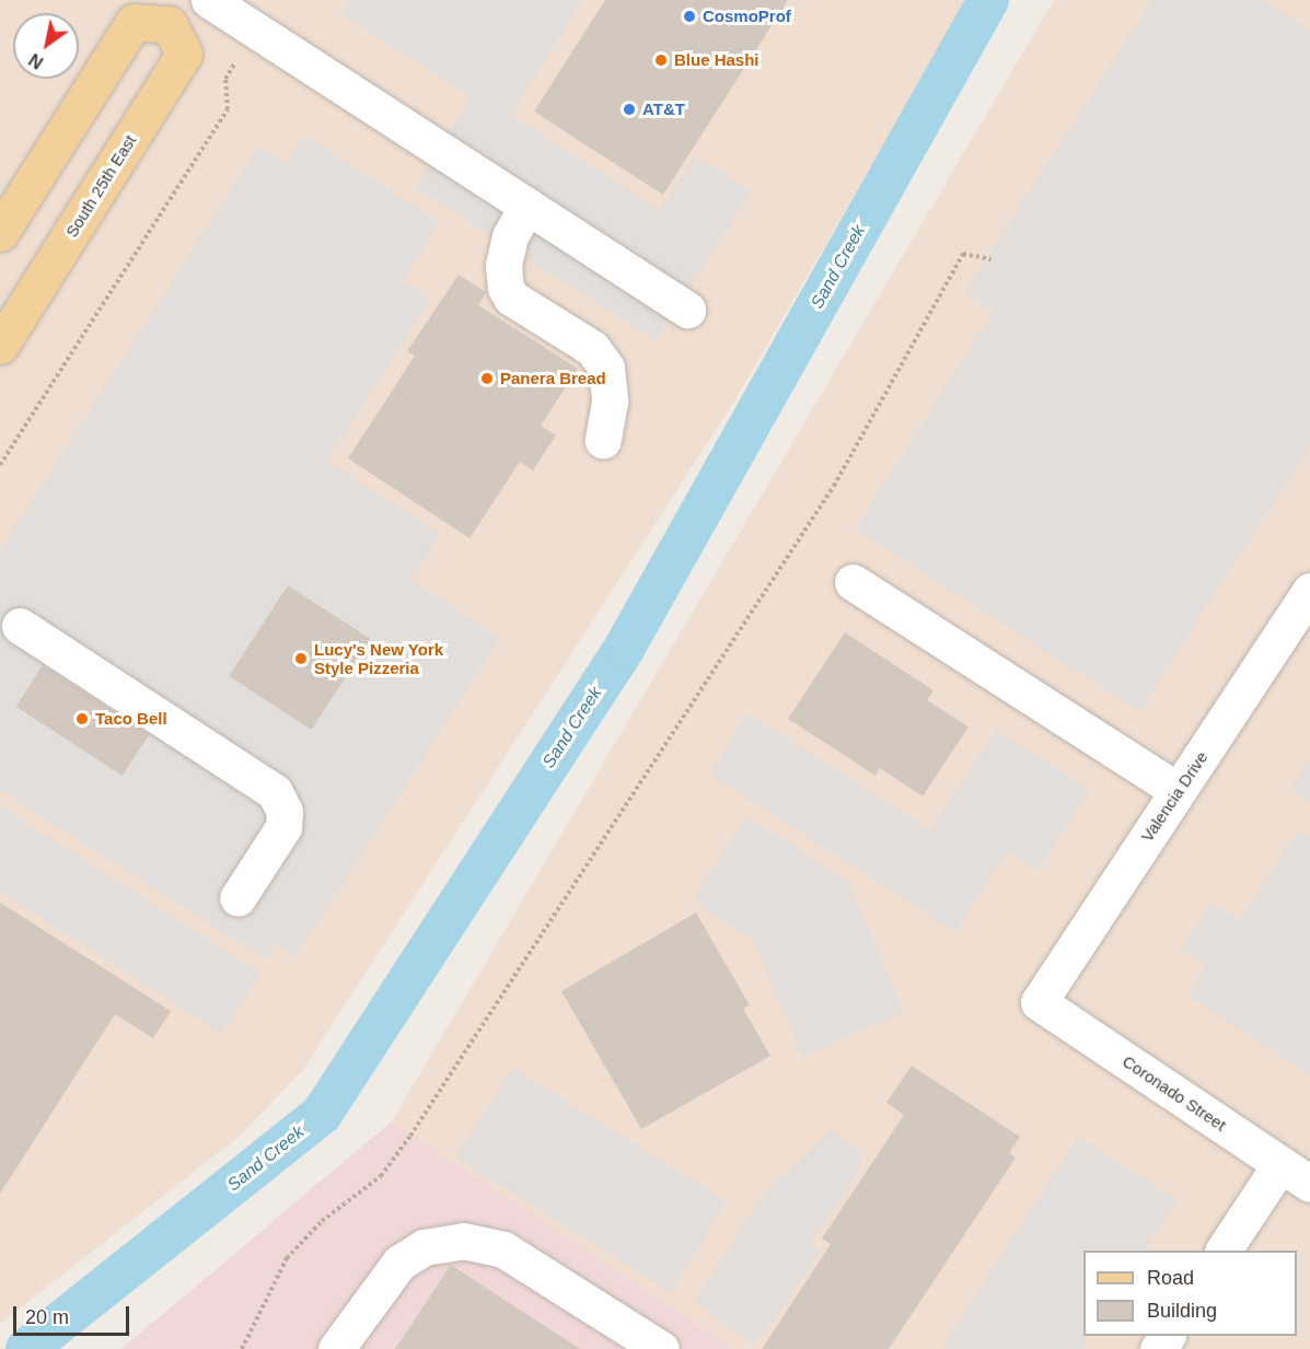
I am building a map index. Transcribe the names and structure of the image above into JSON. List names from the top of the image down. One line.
{"streets":{"main road":["South 25th East"],"street":["Valencia Drive","Coronado Street"]},"crossings":[["Valencia Drive","Coronado Street"]],"water":["Sand Creek"],"places":["CosmoProf","Blue Hashi","AT&T","Panera Bread","Lucy's New York Style Pizzeria","Taco Bell"],"legend":["Road","Building"],"scale_bar":"20 m","north":"bottom left"}
